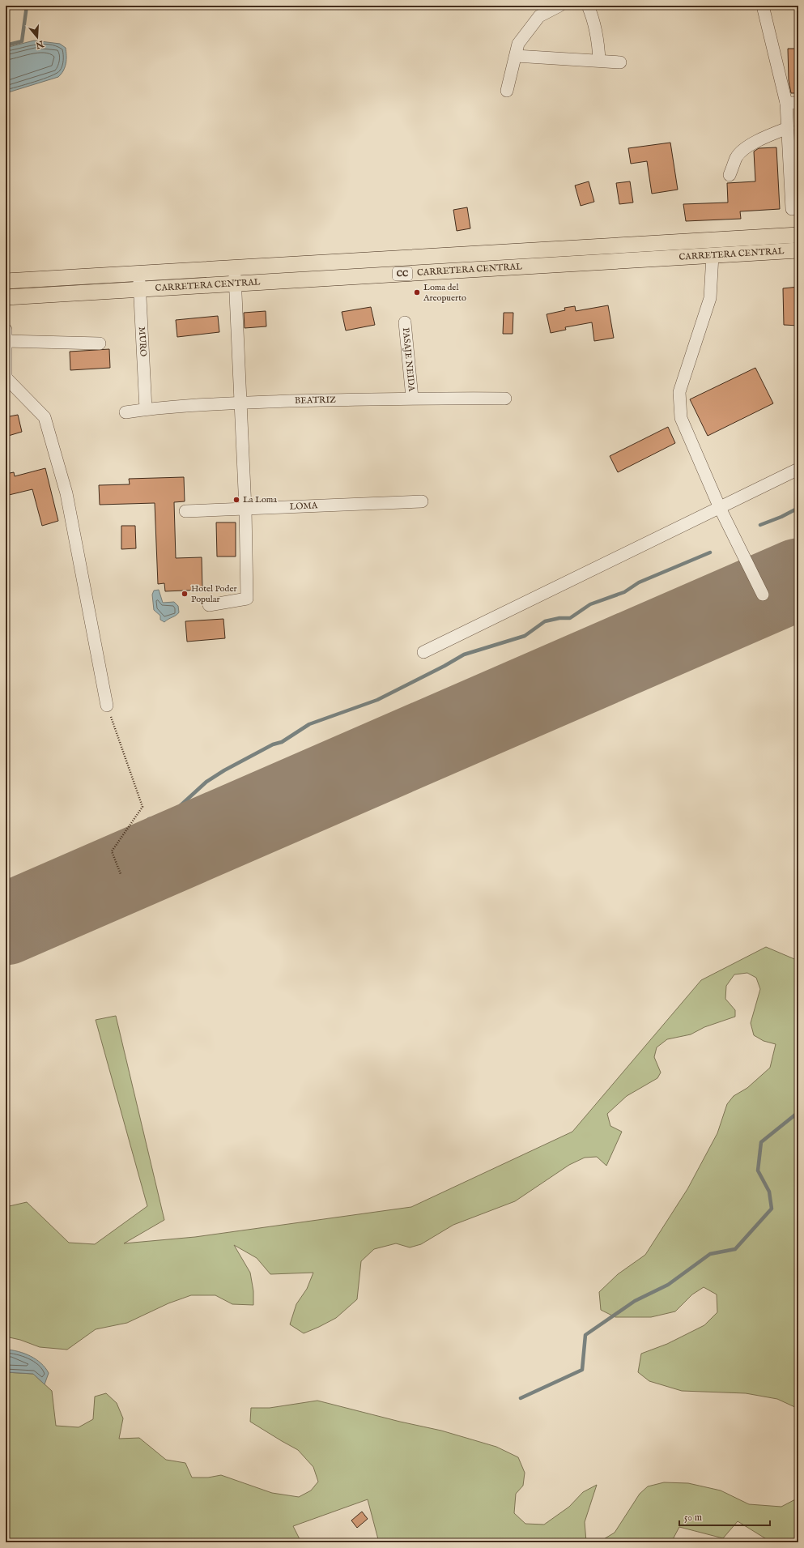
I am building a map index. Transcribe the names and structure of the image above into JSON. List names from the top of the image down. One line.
{"streets":{"main road":["CARRETERA CENTRAL","CC"],"street":["MURO","PASAJE NEIDA","BEATRIZ","LOMA"]},"crossings":[["CARRETERA CENTRAL","MURO"],["MURO","BEATRIZ"],["PASAJE NEIDA","BEATRIZ"]],"places":["Loma del Areopuerto","La Loma","Hotel Poder Popular"],"scale_bar":"50 m","north":"bottom"}
